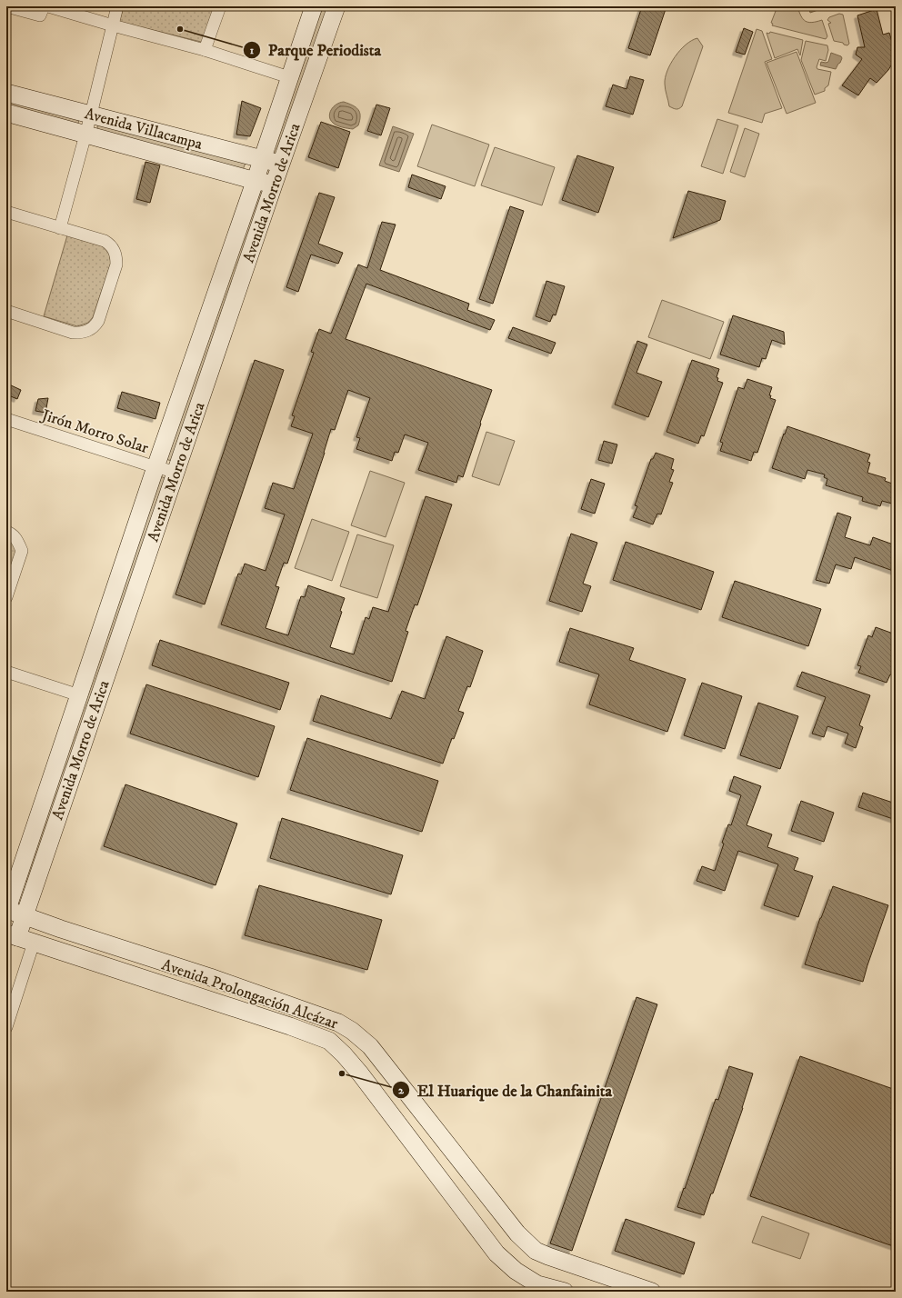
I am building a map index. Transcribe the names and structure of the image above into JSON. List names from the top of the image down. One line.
{"streets":{"main road":["Avenida Villacampa","Avenida Morro de Arica","Avenida Prolongación Alcázar"],"street":["Jirón Morro Solar"]},"crossings":[["Avenida Villacampa","Avenida Morro de Arica"],["Avenida Morro de Arica","Jirón Morro Solar"],["Avenida Morro de Arica","Avenida Prolongación Alcázar"]],"places":["Parque Periodista","El Huarique de la Chanfainita"]}
